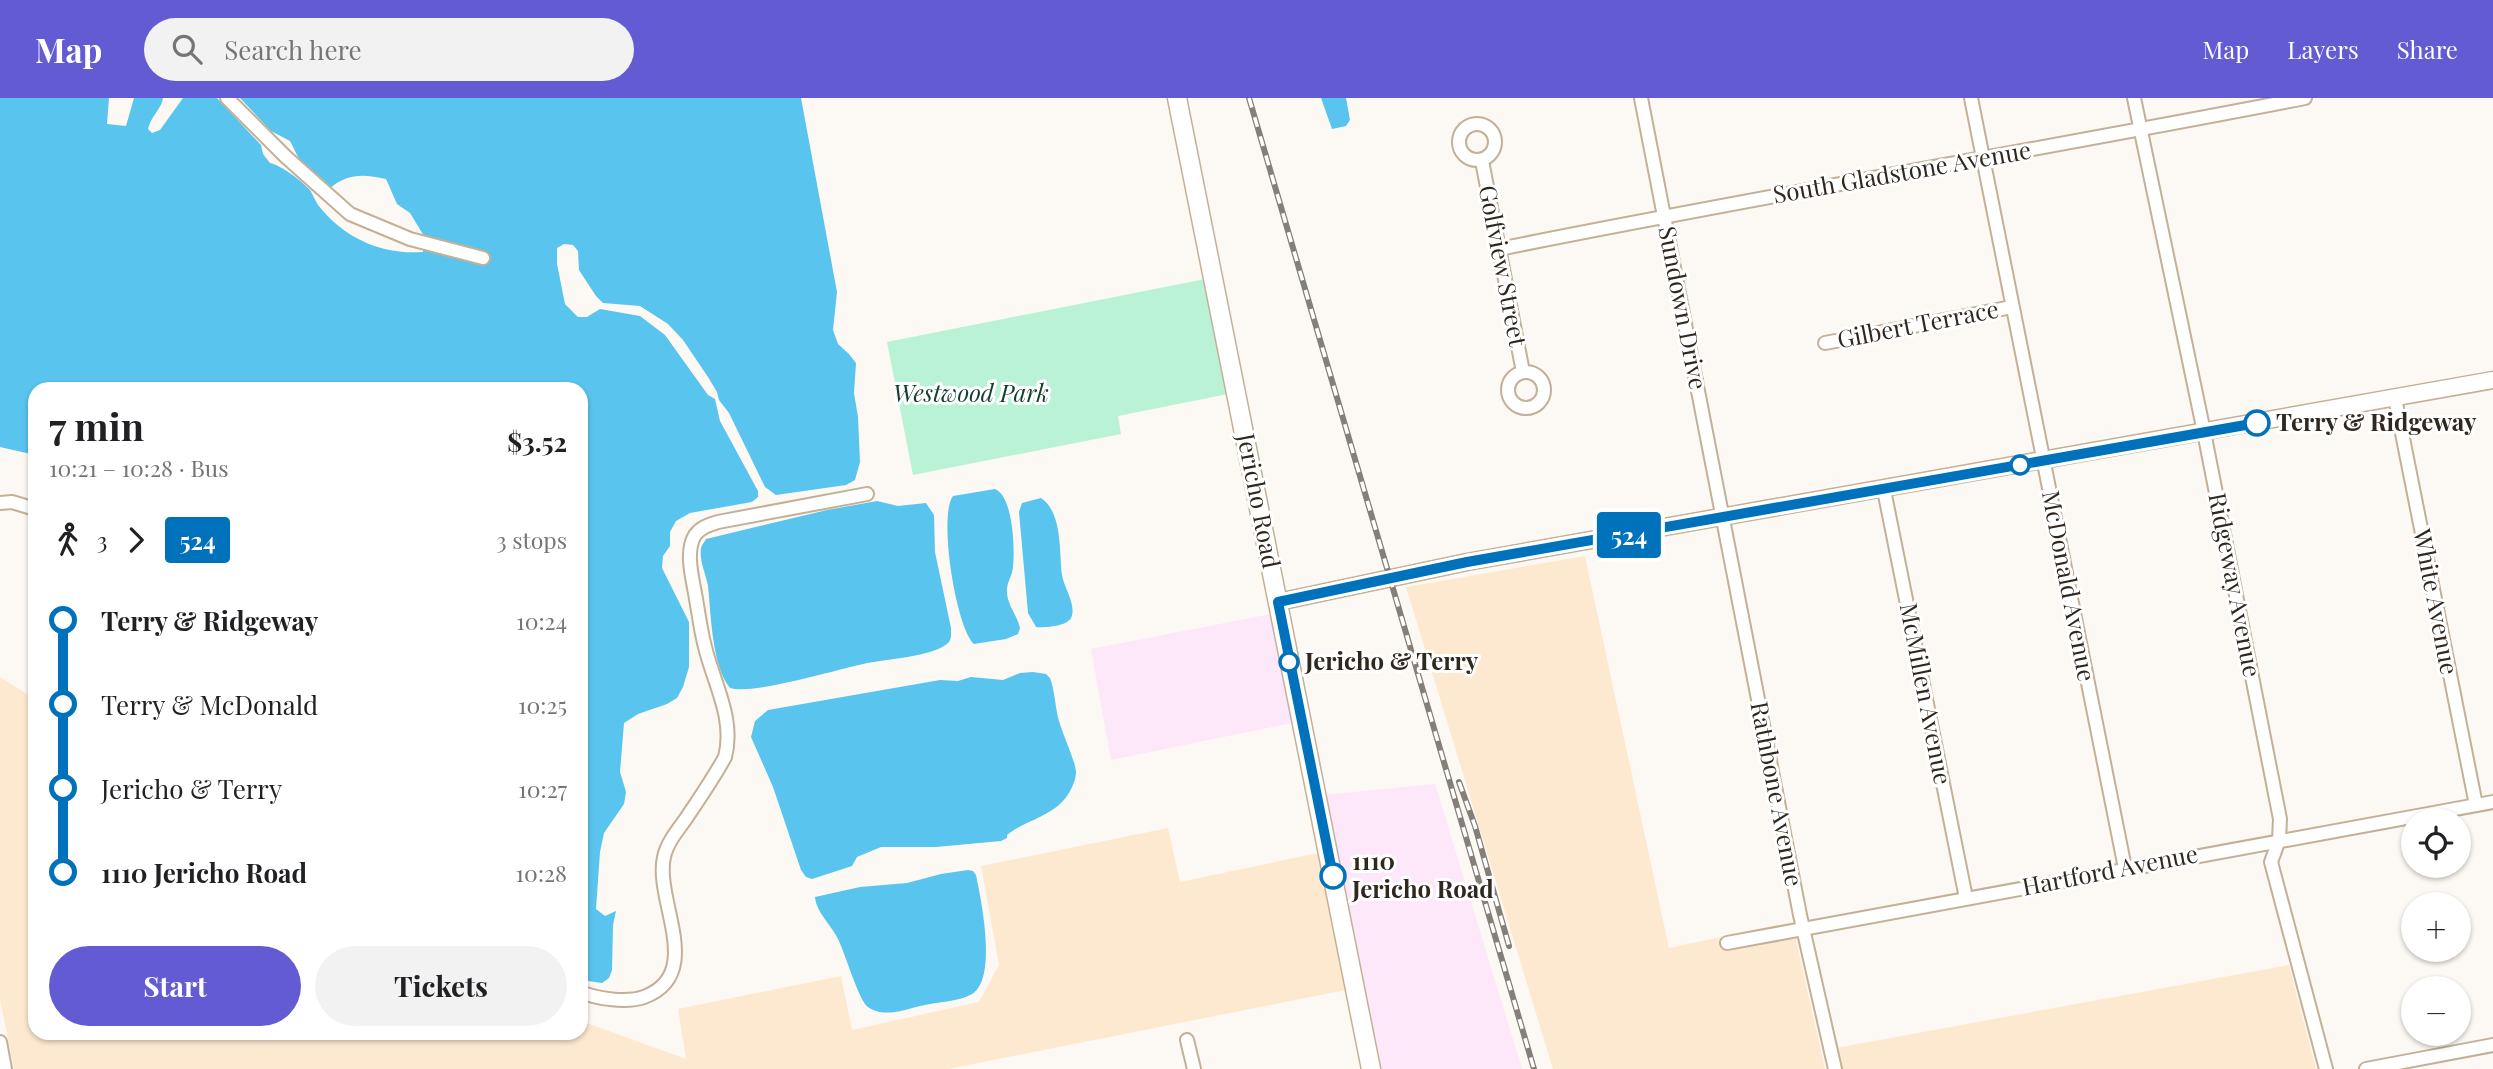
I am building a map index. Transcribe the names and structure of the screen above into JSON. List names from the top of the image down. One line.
{"streets":{"main road":["Jericho Road"],"street":["South Gladstone Avenue","Golfview Street","Sundown Drive","Gilbert Terrace","Ridgeway Avenue","McDonald Avenue","White Avenue","McMillen Avenue","Rathbone Avenue","Hartford Avenue"]},"crossings":[["South Gladstone Avenue","Golfview Street"],["South Gladstone Avenue","Sundown Drive"],["South Gladstone Avenue","Ridgeway Avenue"],["South Gladstone Avenue","McDonald Avenue"],["Sundown Drive","Rathbone Avenue"],["Gilbert Terrace","McDonald Avenue"],["Ridgeway Avenue","Hartford Avenue"],["McDonald Avenue","Hartford Avenue"],["White Avenue","Hartford Avenue"],["McMillen Avenue","Hartford Avenue"],["Rathbone Avenue","Hartford Avenue"]],"parks":["Westwood Park"],"places":["Terry & Ridgeway","Jericho & Terry","1110 Jericho Road"],"lines":["bus line 524"],"page":{"header":"Map","search":"Search here","nav":["Map","Layers","Share"],"on_map":"524","heading":["7 min","10:21 – 10:28 · Bus","$3.52"],"legs":["3","524","3 stops"],"list":[{"name":"Terry & Ridgeway","value":"10:24"},{"name":"Terry & McDonald","value":"10:25"},{"name":"Jericho & Terry","value":"10:27"},{"name":"1110 Jericho Road","value":"10:28"}],"map_buttons":["+","−"],"buttons":["Start","Tickets"]}}
